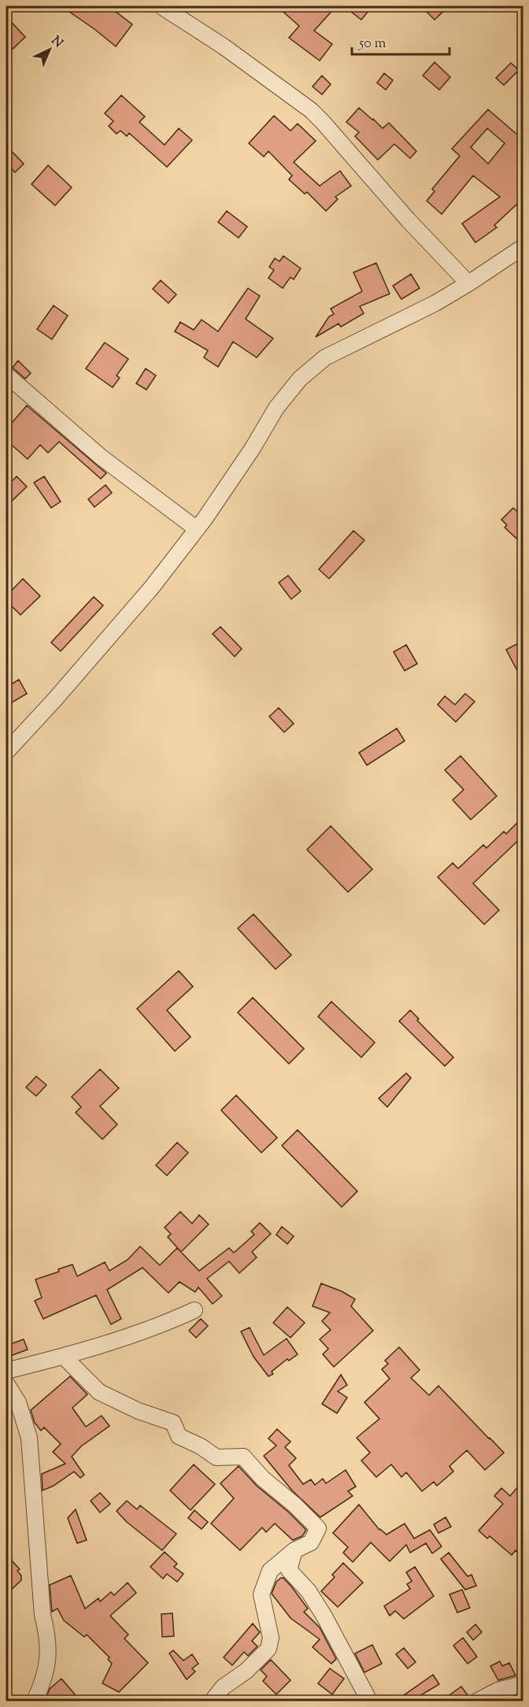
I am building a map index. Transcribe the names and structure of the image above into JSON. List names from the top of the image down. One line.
{"scale_bar":"50 m","north":"top right"}
